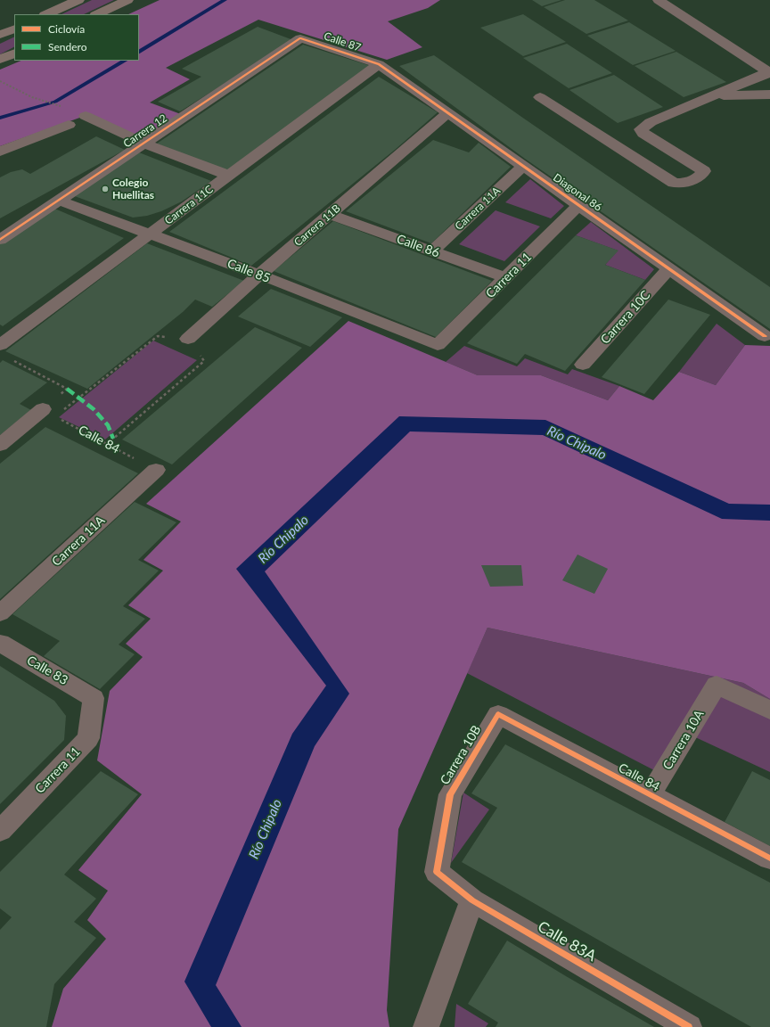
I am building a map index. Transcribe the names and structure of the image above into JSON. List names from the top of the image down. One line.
{"streets":{"street":["Calle 87","Carrera 12","Diagonal 86","Carrera 11C","Carrera 11A","Carrera 11B","Calle 86","Calle 85","Carrera 11","Carrera 10C","Calle 84","Calle 83","Carrera 10A","Carrera 10B","Calle 83A"]},"crossings":[["Calle 87","Carrera 12"],["Calle 87","Diagonal 86"],["Calle 87","Carrera 11C"],["Carrera 12","Calle 85"],["Diagonal 86","Carrera 11C"],["Diagonal 86","Carrera 11A"],["Diagonal 86","Carrera 11B"],["Diagonal 86","Carrera 11"],["Diagonal 86","Carrera 10C"],["Carrera 11C","Calle 85"],["Carrera 11A","Calle 86"],["Carrera 11A","Calle 84"],["Carrera 11B","Calle 86"],["Carrera 11B","Calle 85"],["Calle 86","Carrera 11"],["Calle 85","Carrera 11"],["Carrera 11","Calle 83"],["Calle 84","Carrera 10A"],["Calle 84","Carrera 10B"],["Carrera 10B","Calle 83A"]],"water":["Río Chipalo"],"places":["Colegio Huellitas"],"legend":["Ciclovía","Sendero"]}
